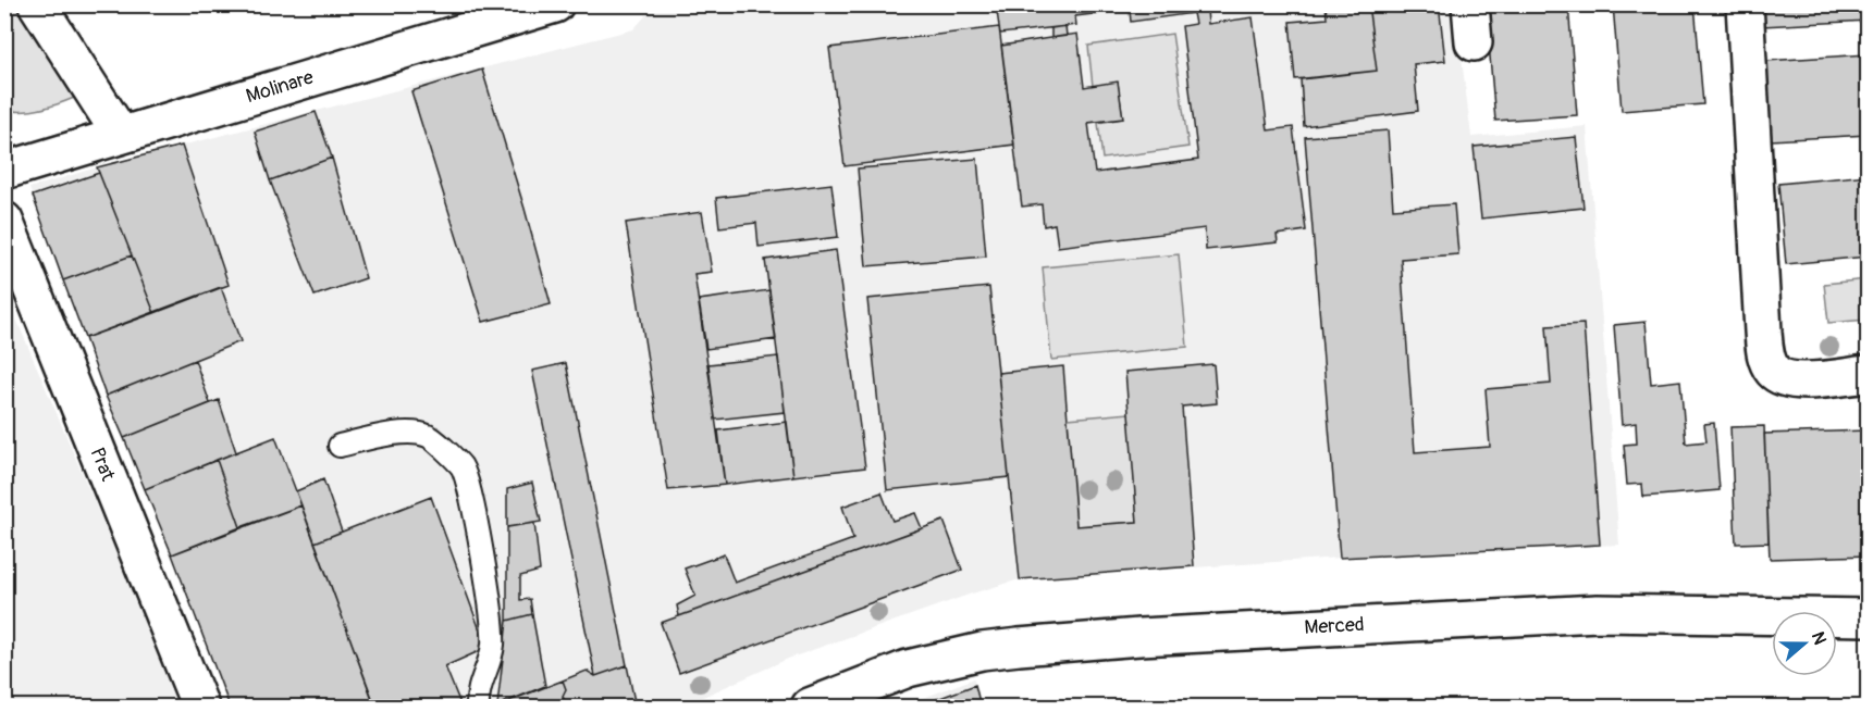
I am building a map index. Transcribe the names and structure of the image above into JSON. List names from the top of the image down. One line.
{"streets":{"street":["Molinare","Prat","Merced"]},"north":"right"}
